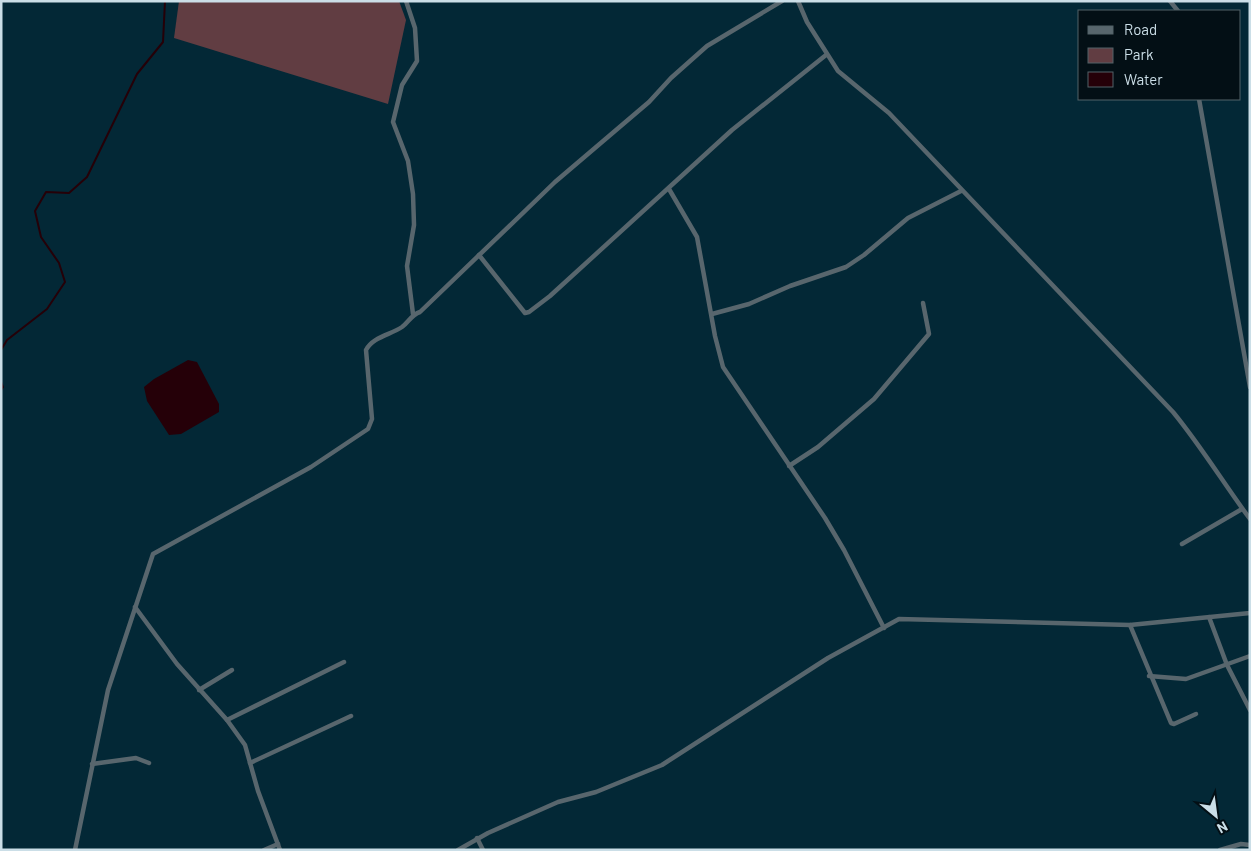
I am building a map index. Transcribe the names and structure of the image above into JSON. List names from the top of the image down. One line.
{"legend":["Road","Park","Water"],"north":"bottom right"}
